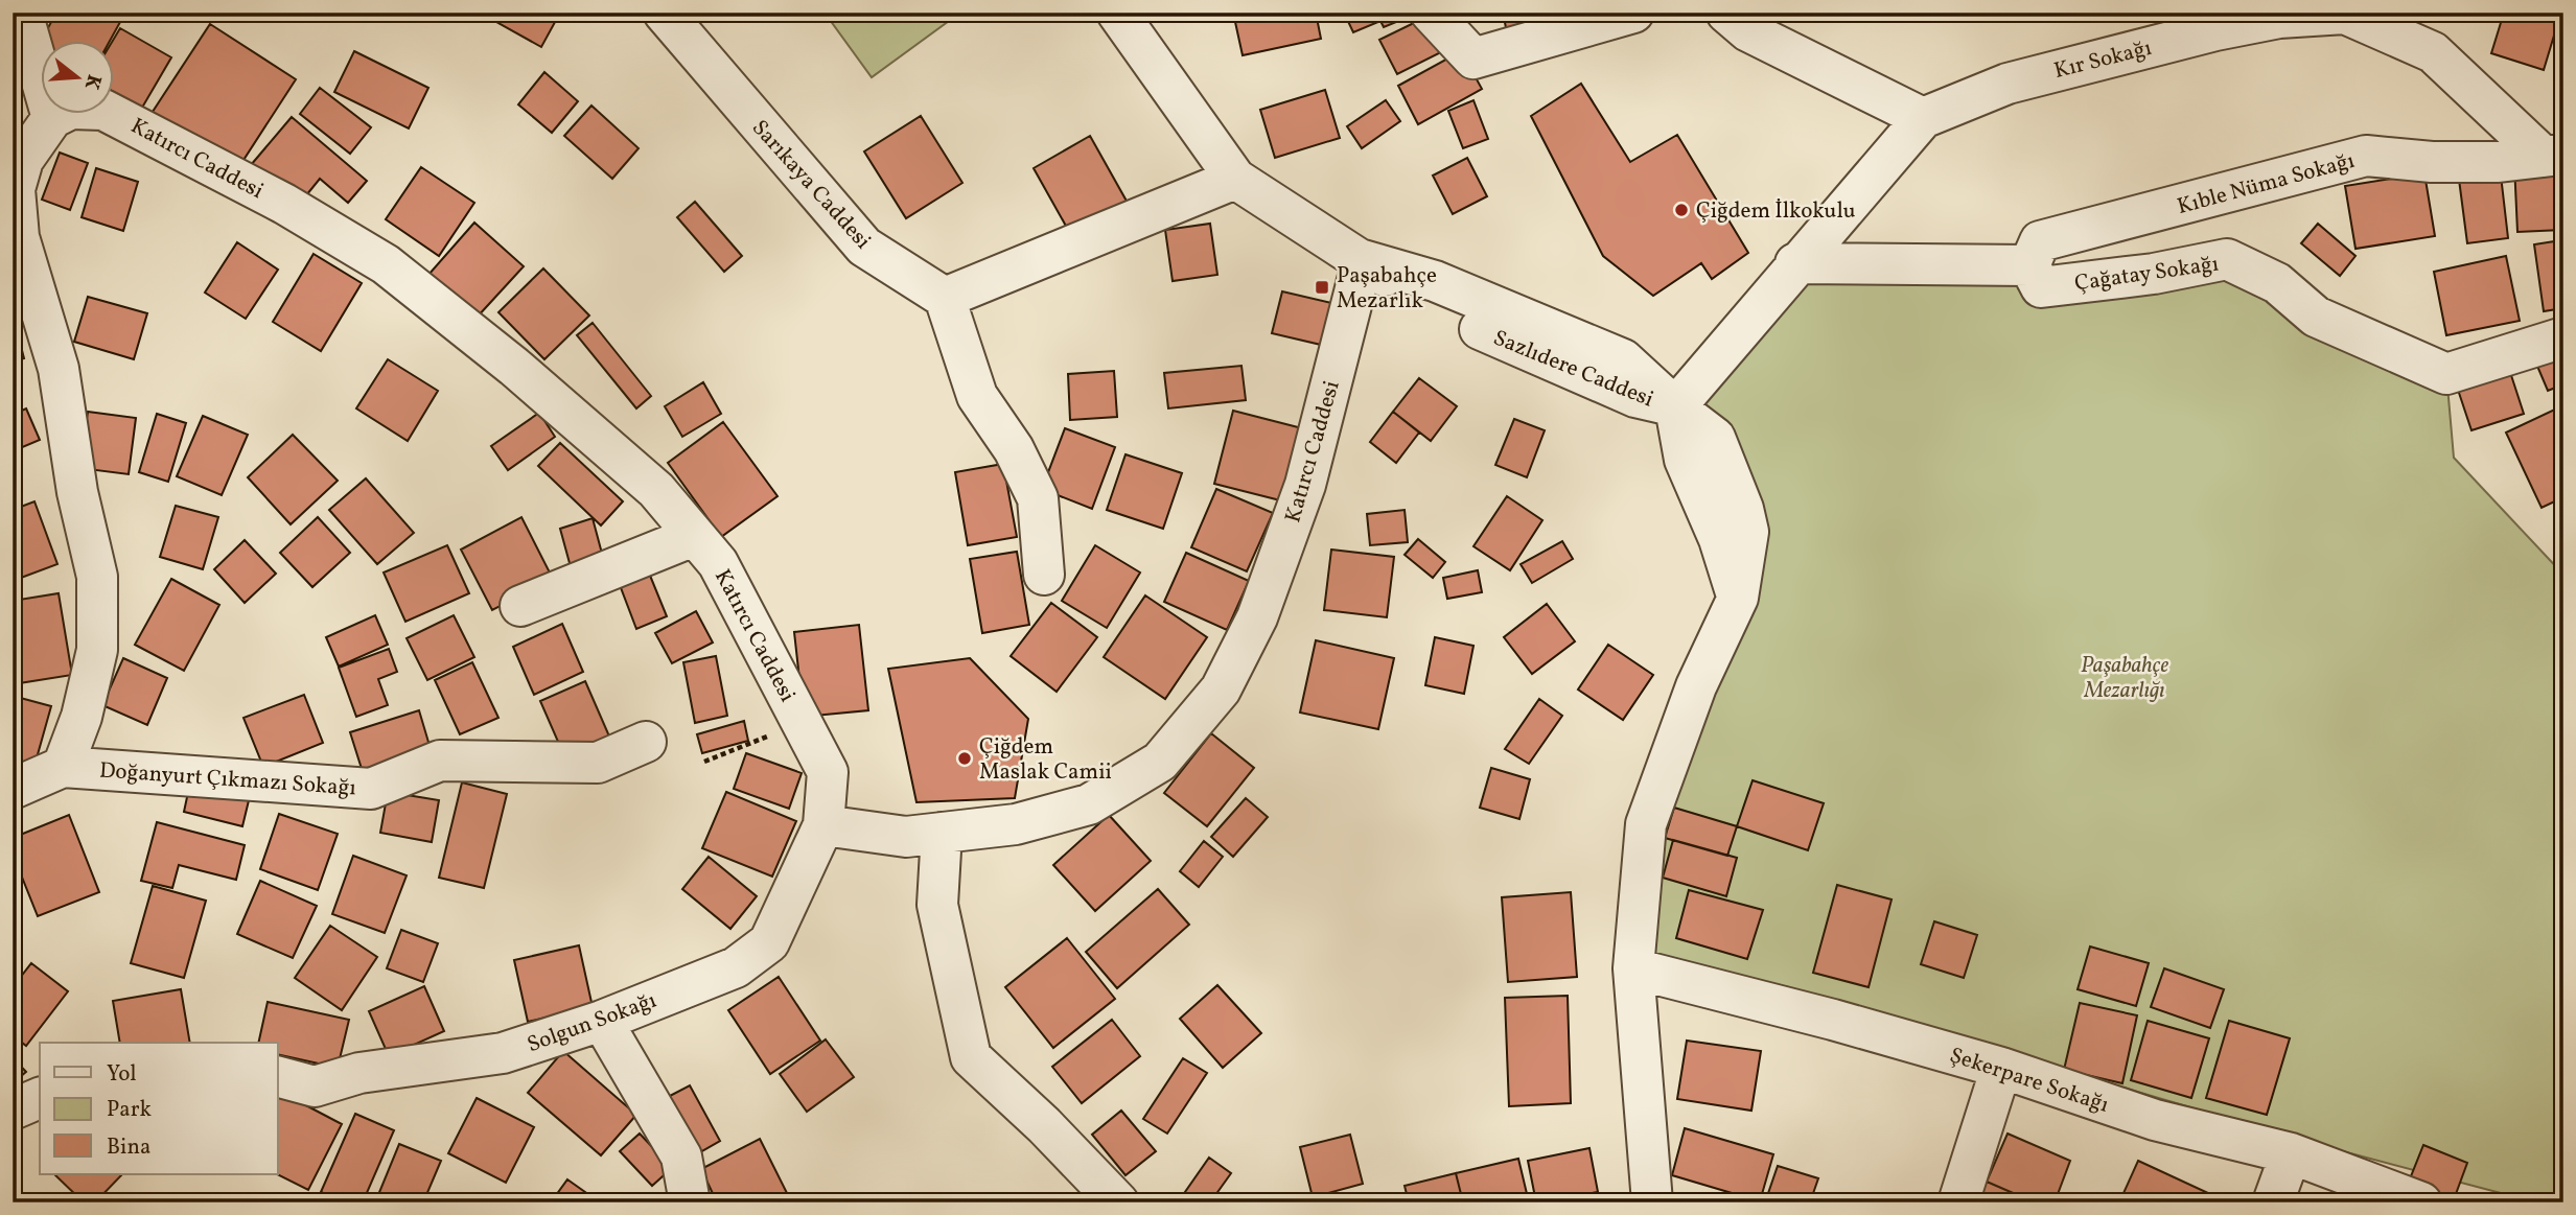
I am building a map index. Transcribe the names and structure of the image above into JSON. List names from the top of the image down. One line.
{"streets":{"street":["Kır Sokağı","Katırcı Caddesi","Kıble Nüma Sokağı","Sarıkaya Caddesi","Çağatay Sokağı","Sazlıdere Caddesi","Doğanyurt Çıkmazı Sokağı","Solgun Sokağı","Şekerpare Sokağı"]},"crossings":[["Kır Sokağı","Kıble Nüma Sokağı"],["Katırcı Caddesi","Sazlıdere Caddesi"],["Katırcı Caddesi","Solgun Sokağı"],["Kıble Nüma Sokağı","Çağatay Sokağı"]],"parks":["Paşabahçe Mezarlığı"],"places":{"other":["Çiğdem İlkokulu","Çiğdem Maslak Camii"],"transit":["Paşabahçe Mezarlık"]},"legend":["Yol","Park","Bina"],"north":"right"}
